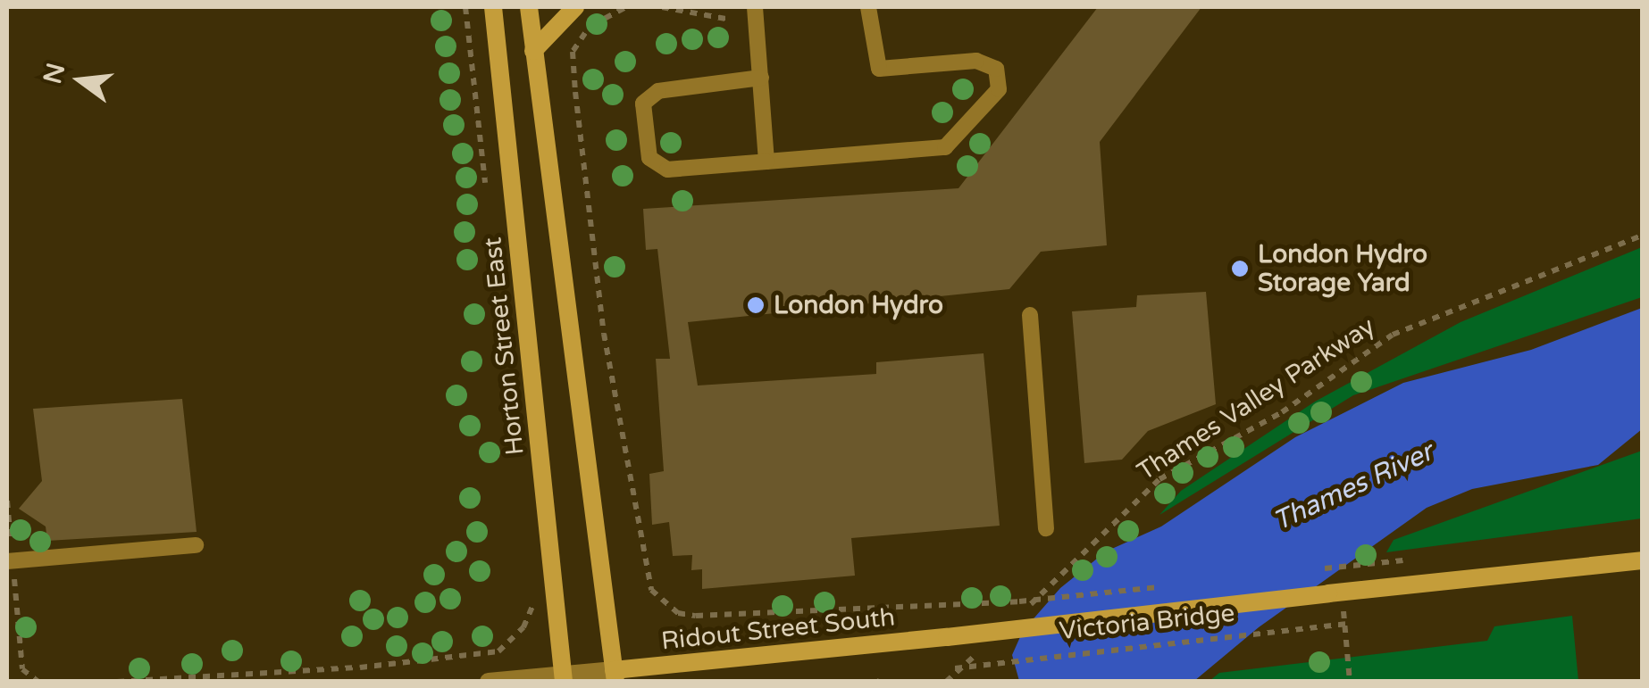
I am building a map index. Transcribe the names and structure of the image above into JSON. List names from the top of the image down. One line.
{"streets":{"main road":["Horton Street East","Victoria Bridge","Ridout Street South"],"path":["Thames Valley Parkway"]},"crossings":[["Victoria Bridge","Ridout Street South"]],"water":["Thames River"],"places":["London Hydro Storage Yard","London Hydro"],"north":"left"}
